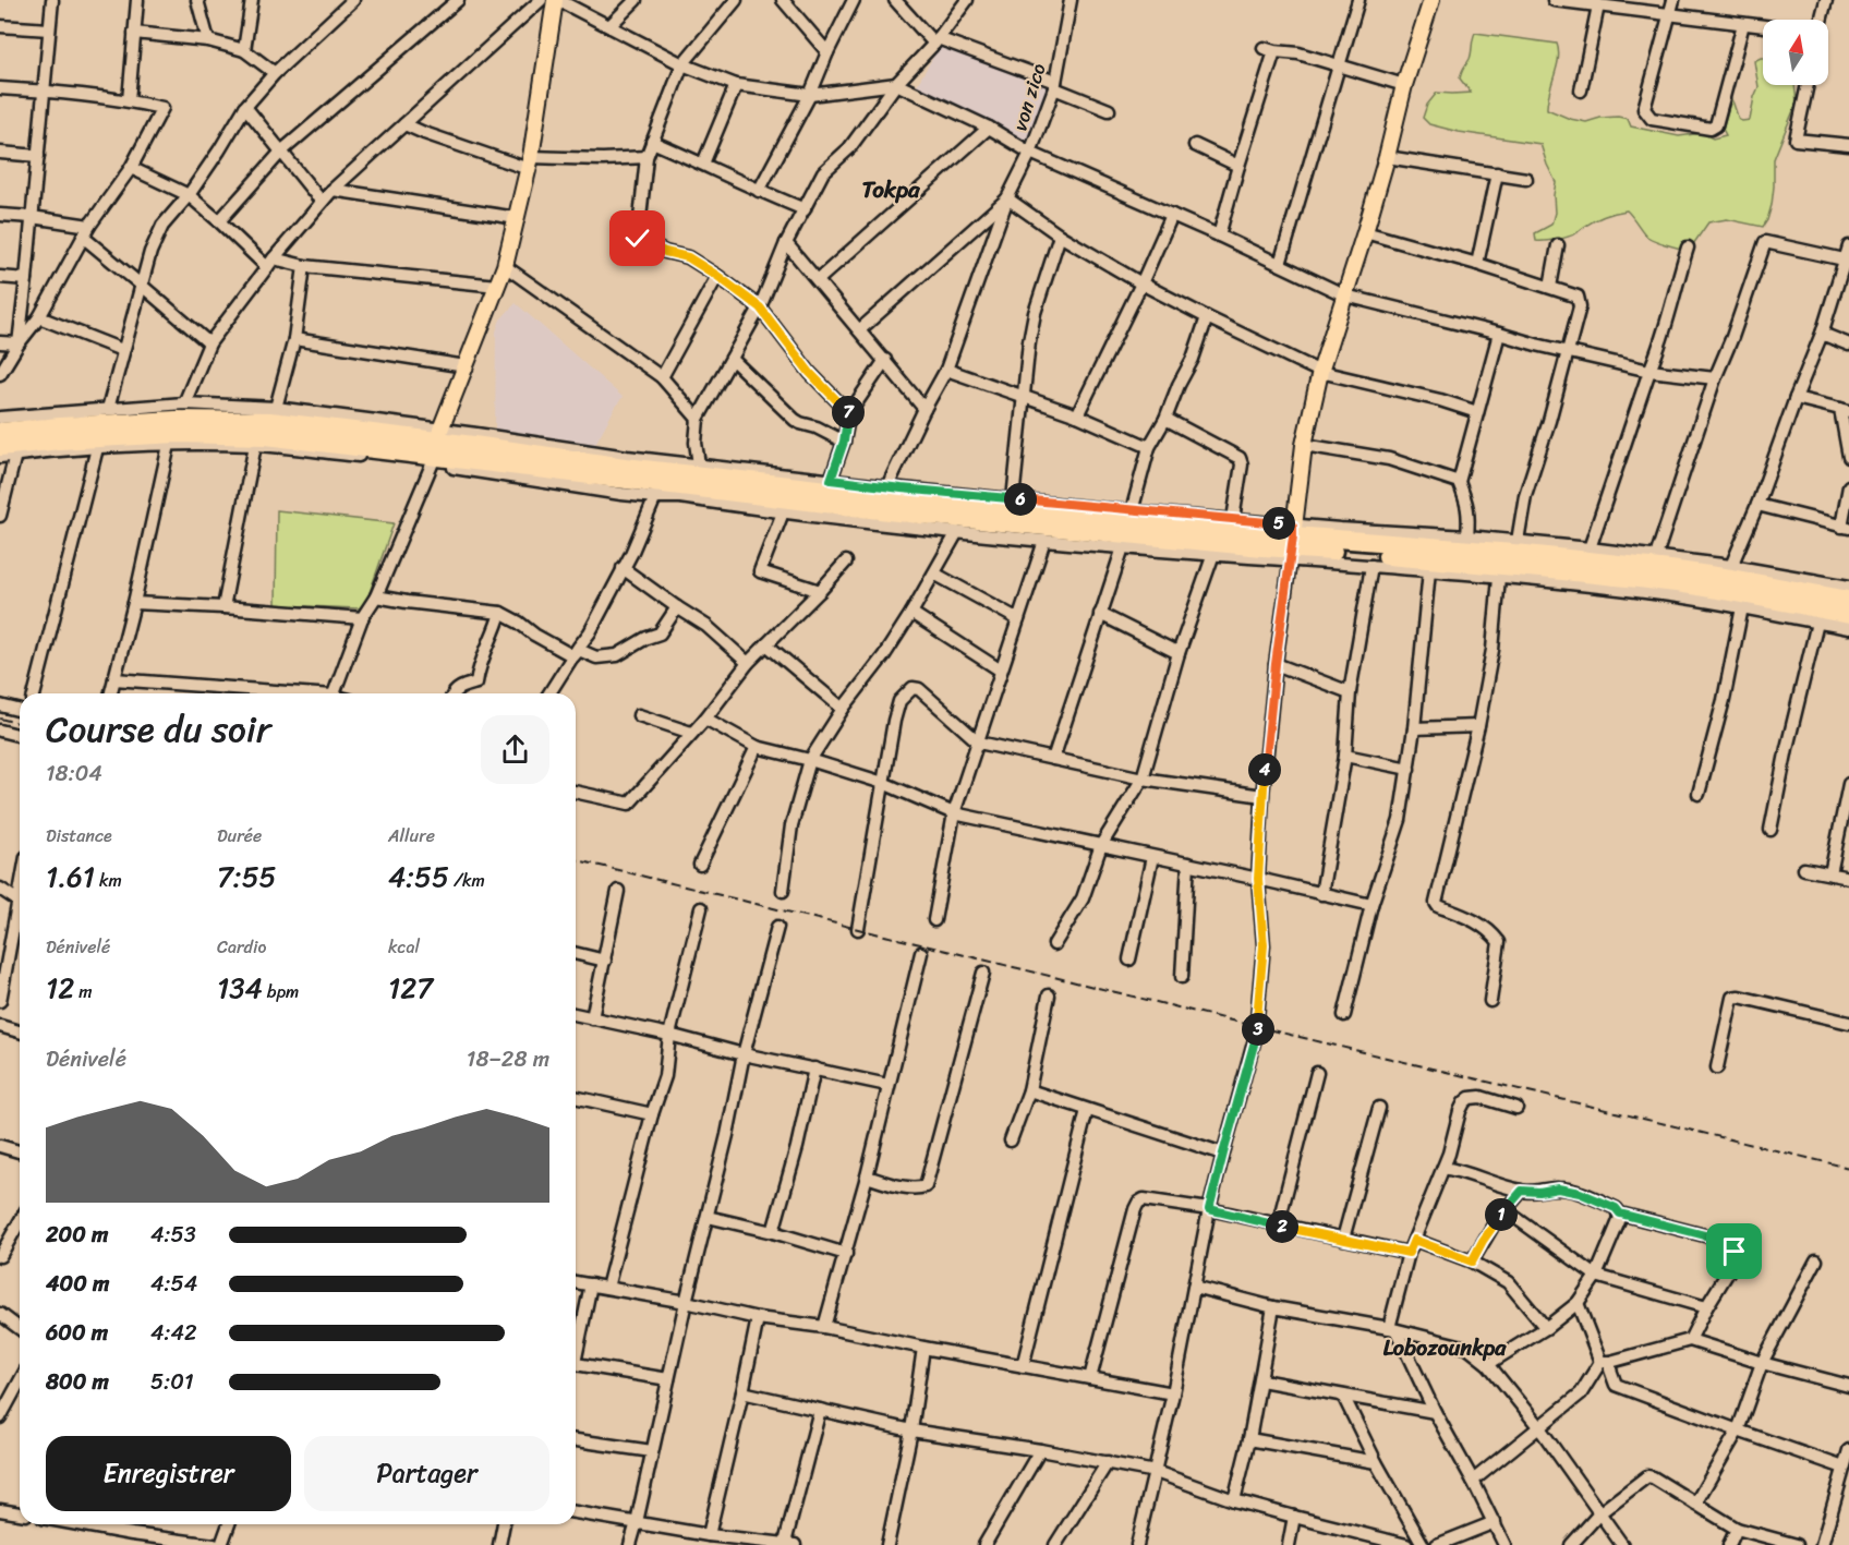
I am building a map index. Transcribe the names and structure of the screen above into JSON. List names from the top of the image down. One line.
{"streets":{"street":["von zico"]},"districts":["Tokpa","Lobozounkpa"],"north":"top","page":{"pins":["7","6","5","4","3","1","2"],"heading":["Course du soir","18:04"],"stats":[["Distance","1.61 km"],["Durée","7:55"],["Allure","4:55 /km"],["Dénivelé","12 m"],["Cardio","134 bpm"],["kcal","127"]],"chart":["Dénivelé","18–28 m"],"list":[{"name":"200 m","note":"4:53"},{"name":"400 m","note":"4:54"},{"name":"600 m","note":"4:42"},{"name":"800 m","note":"5:01"}],"buttons":["Enregistrer","Partager"]}}
